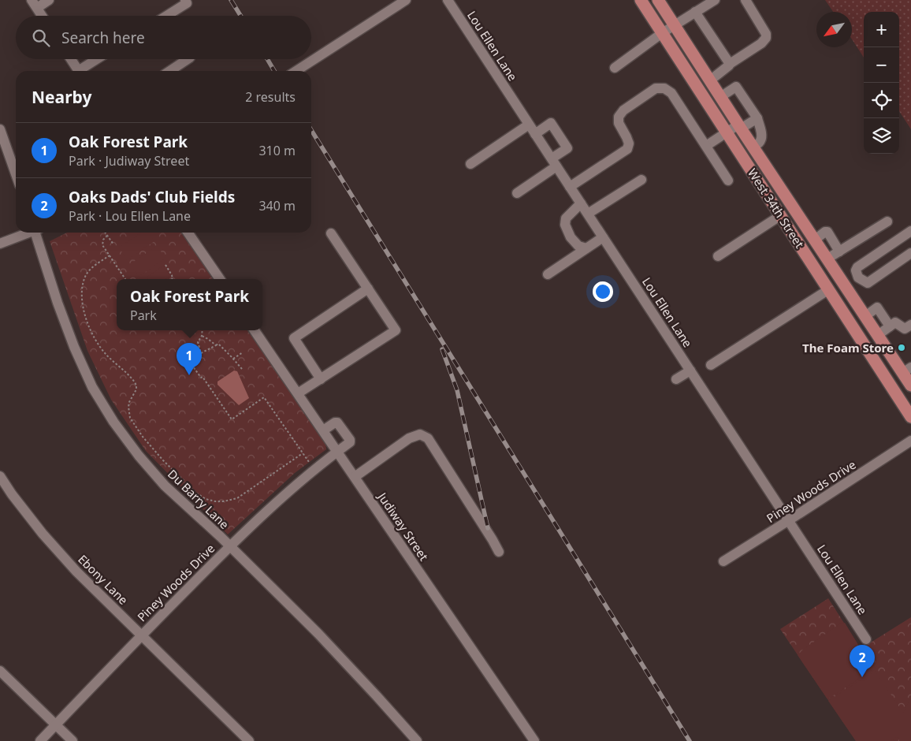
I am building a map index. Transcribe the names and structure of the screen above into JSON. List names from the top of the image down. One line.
{"streets":{"main road":["West 34th Street"],"street":["Lou Ellen Lane","Piney Woods Drive","Du Barry Lane","Judiway Street","Ebony Lane"]},"crossings":[["Lou Ellen Lane","Piney Woods Drive"],["Piney Woods Drive","Du Barry Lane"],["Piney Woods Drive","Judiway Street"],["Piney Woods Drive","Ebony Lane"]],"places":["The Foam Store"],"north":"bottom left","page":{"map_buttons":["+","−"],"search":"Search here","heading":["Nearby","2 results"],"list":[{"mark":"1","name":"Oak Forest Park","note":"Park · Judiway Street","value":"310 m"},{"mark":"2","name":"Oaks Dads' Club Fields","note":"Park · Lou Ellen Lane","value":"340 m"}],"popup":["Oak Forest Park","Park"],"pins":["1","2"]}}
